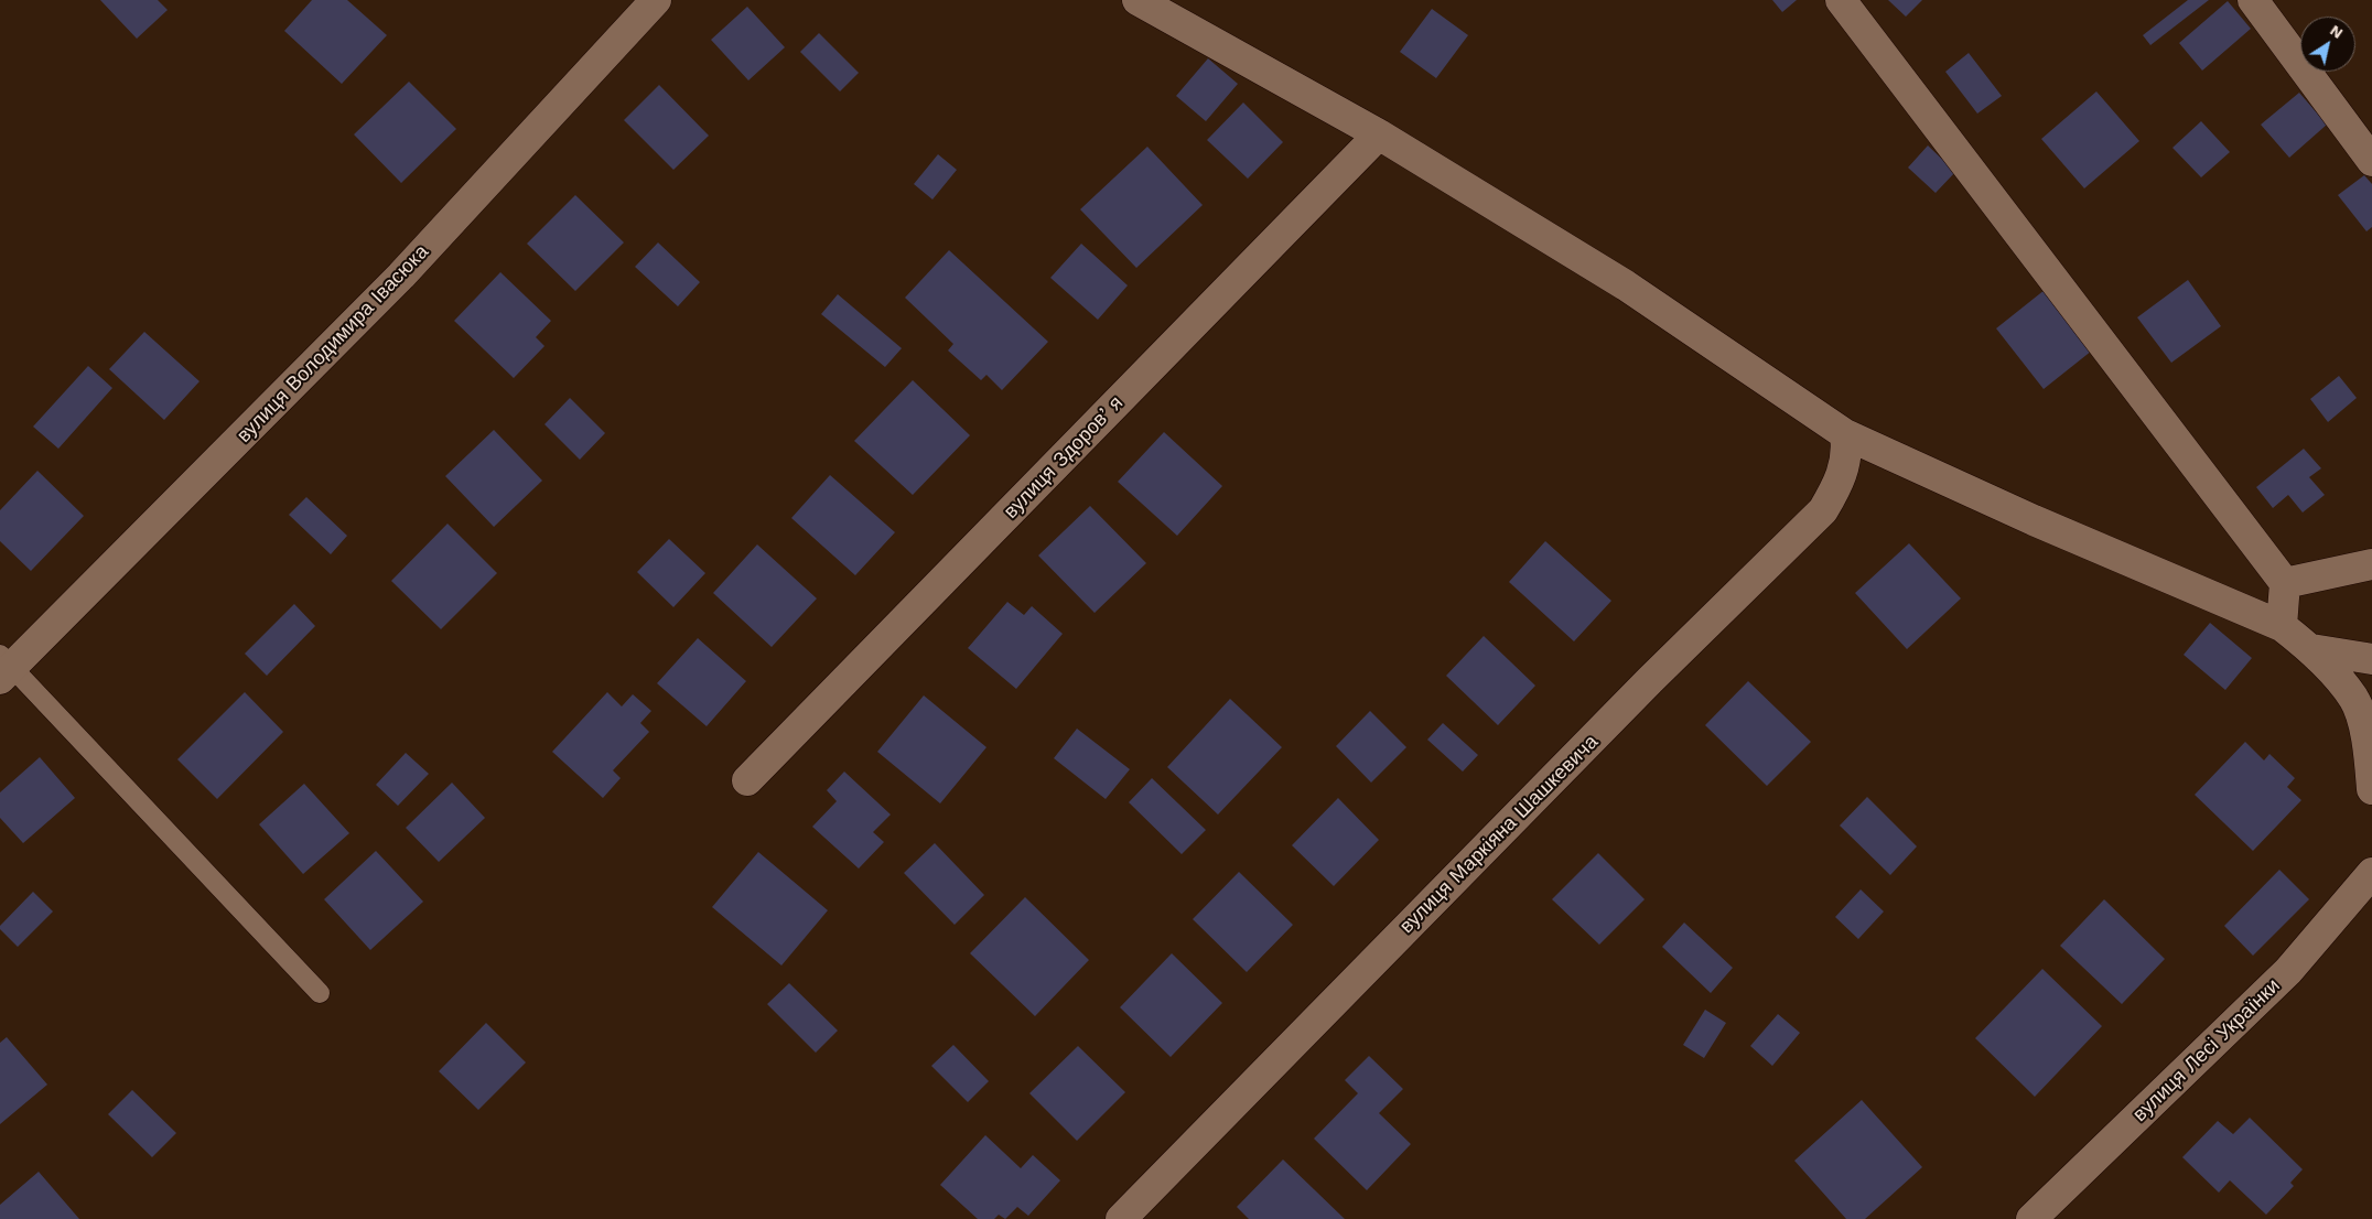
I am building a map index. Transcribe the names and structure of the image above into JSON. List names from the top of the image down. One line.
{"streets":{"street":["вулиця Володимира Івасюка","вулиця Здоровʼя","вулиця Маркіяна Шашкевича","вулиця Лесі Українки"]},"north":"top right"}
